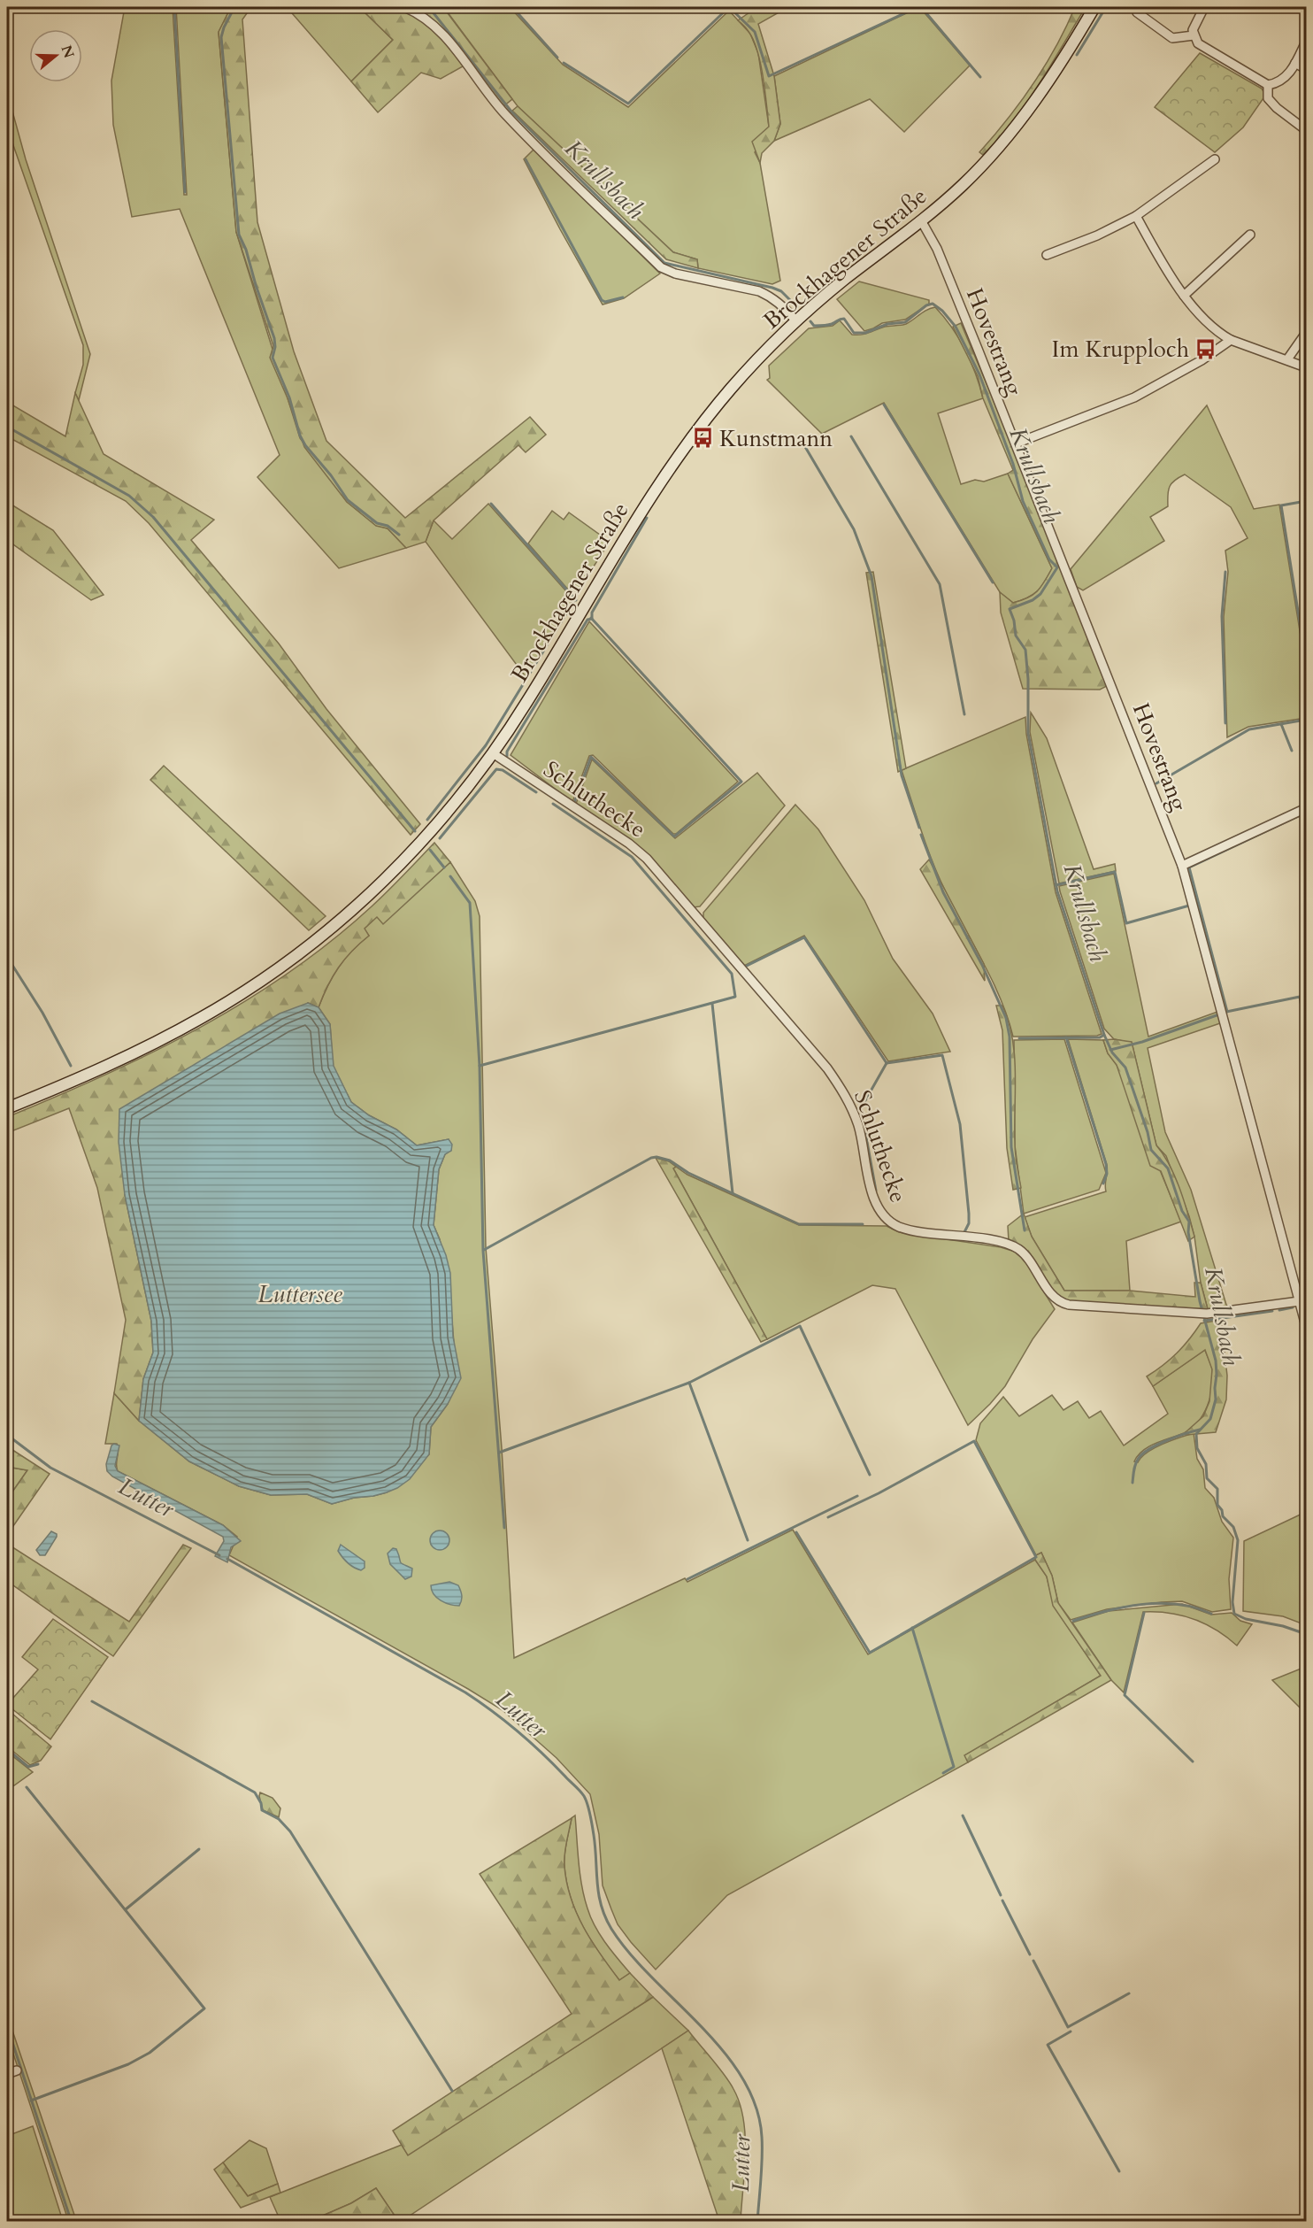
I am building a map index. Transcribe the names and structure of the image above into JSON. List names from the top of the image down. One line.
{"streets":{"main road":["Brockhagener Straße"],"street":["Hovestrang","Schluthecke"]},"crossings":[["Brockhagener Straße","Hovestrang"],["Brockhagener Straße","Schluthecke"],["Hovestrang","Schluthecke"]],"water":["Krullsbach","Luttersee","Lutter"],"places":{"bus stop":["Im Krupploch","Kunstmann"]},"north":"right"}
